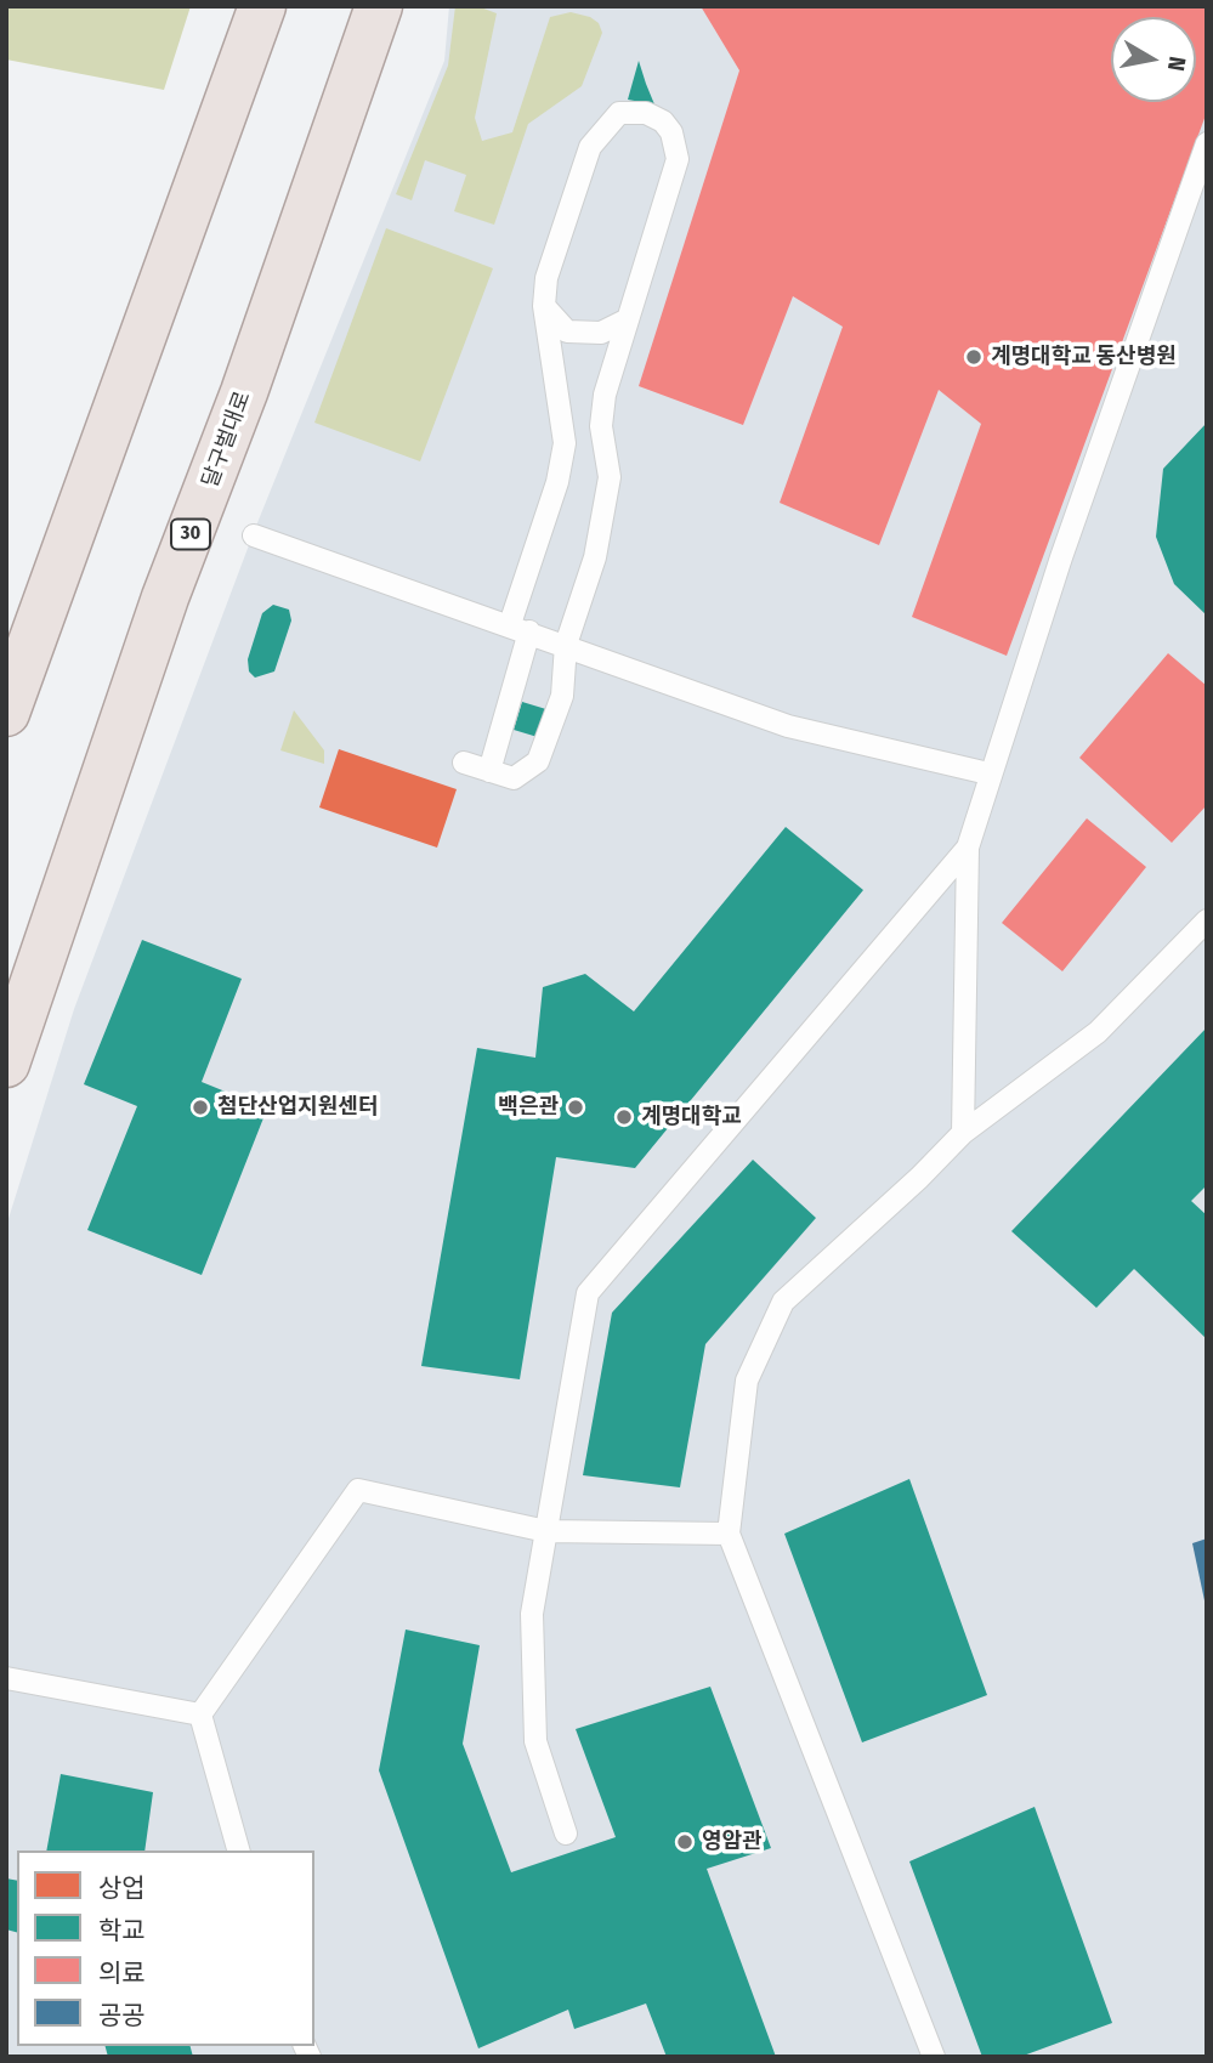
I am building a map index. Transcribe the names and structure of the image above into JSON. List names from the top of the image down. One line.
{"streets":{"main road":["달구벌대로","30"]},"places":["계명대학교 동산병원","첨단산업지원센터","백은관","계명대학교","영암관"],"legend":["상업","학교","의료","공공"],"north":"right"}
